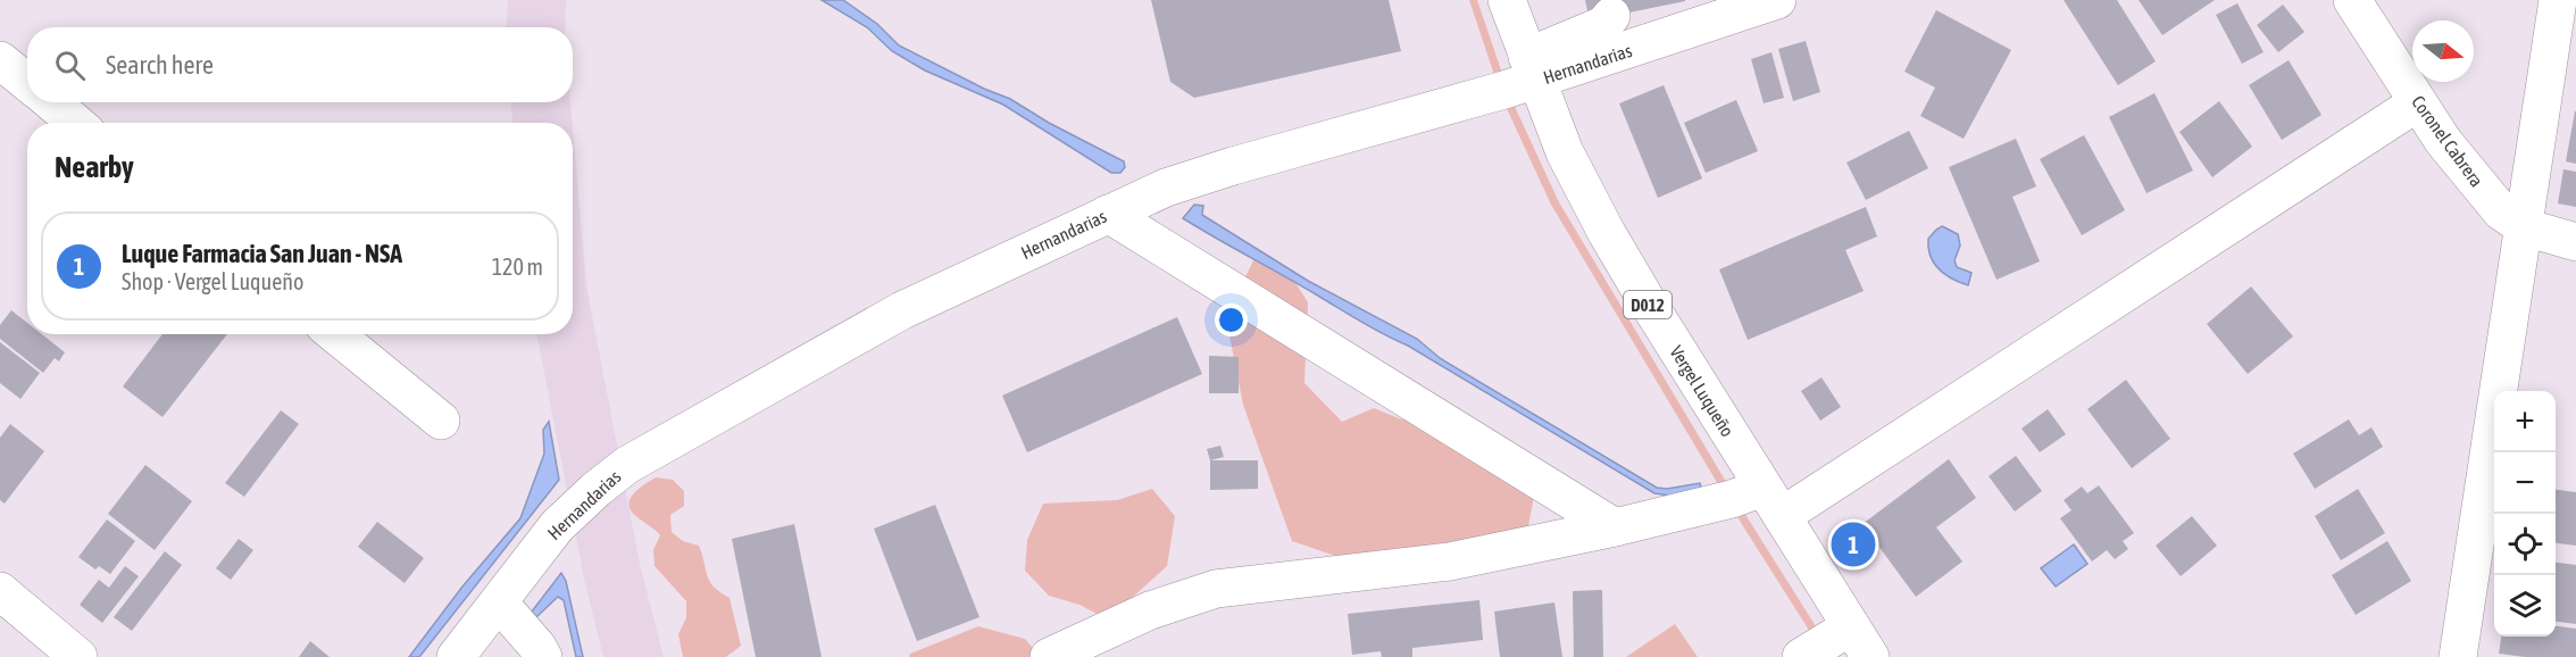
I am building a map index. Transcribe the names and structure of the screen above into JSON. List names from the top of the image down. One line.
{"streets":{"street":["Hernandarias","Coronel Cabrera","D012","Vergel Luqueño"]},"crossings":[["Hernandarias","Vergel Luqueño"]],"north":"right","page":{"search":"Search here","heading":"Nearby","list":[{"mark":"1","name":"Luque Farmacia San Juan - NSA","note":"Shop · Vergel Luqueño","value":"120 m"}],"map_buttons":["+","−"],"pins":"1"}}
